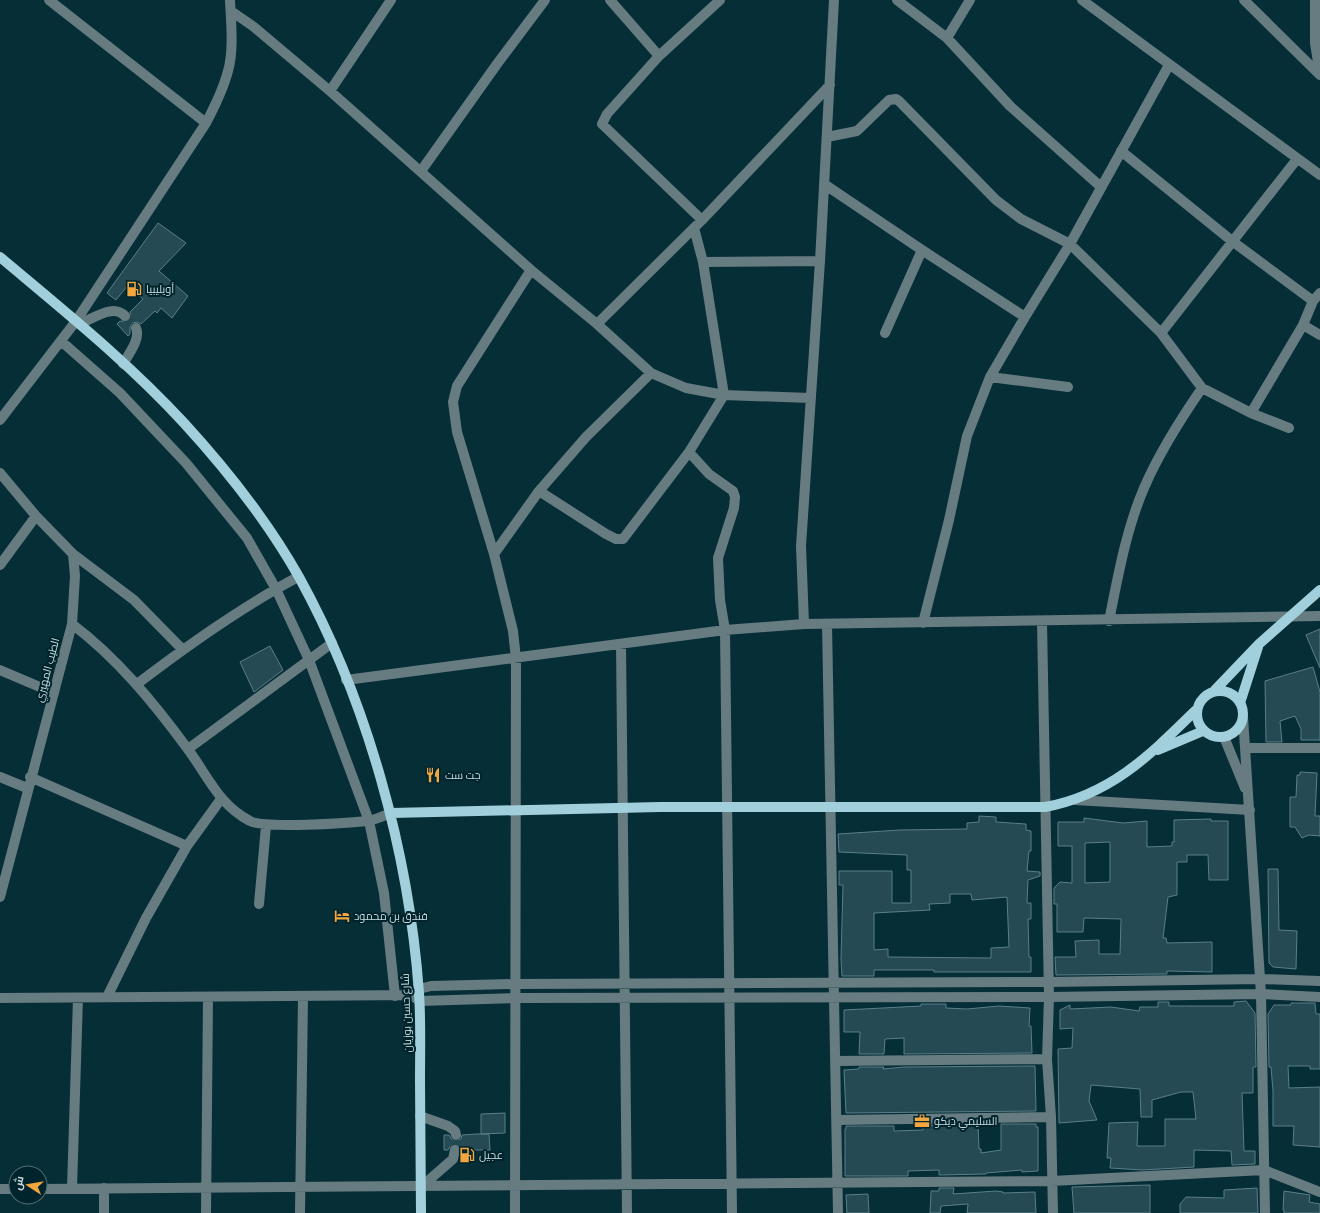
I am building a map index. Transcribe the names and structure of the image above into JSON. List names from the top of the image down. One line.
{"streets":{"main road":["شارع حسين بوزيان"],"street":["الطيب المهيري"]},"places":{"fuel station":["أويليبيا","عجيل"],"restaurant":["جت ست"],"hotel":["فندق بن محمود"],"office":["السليمي ديكو"]},"north":"left"}
